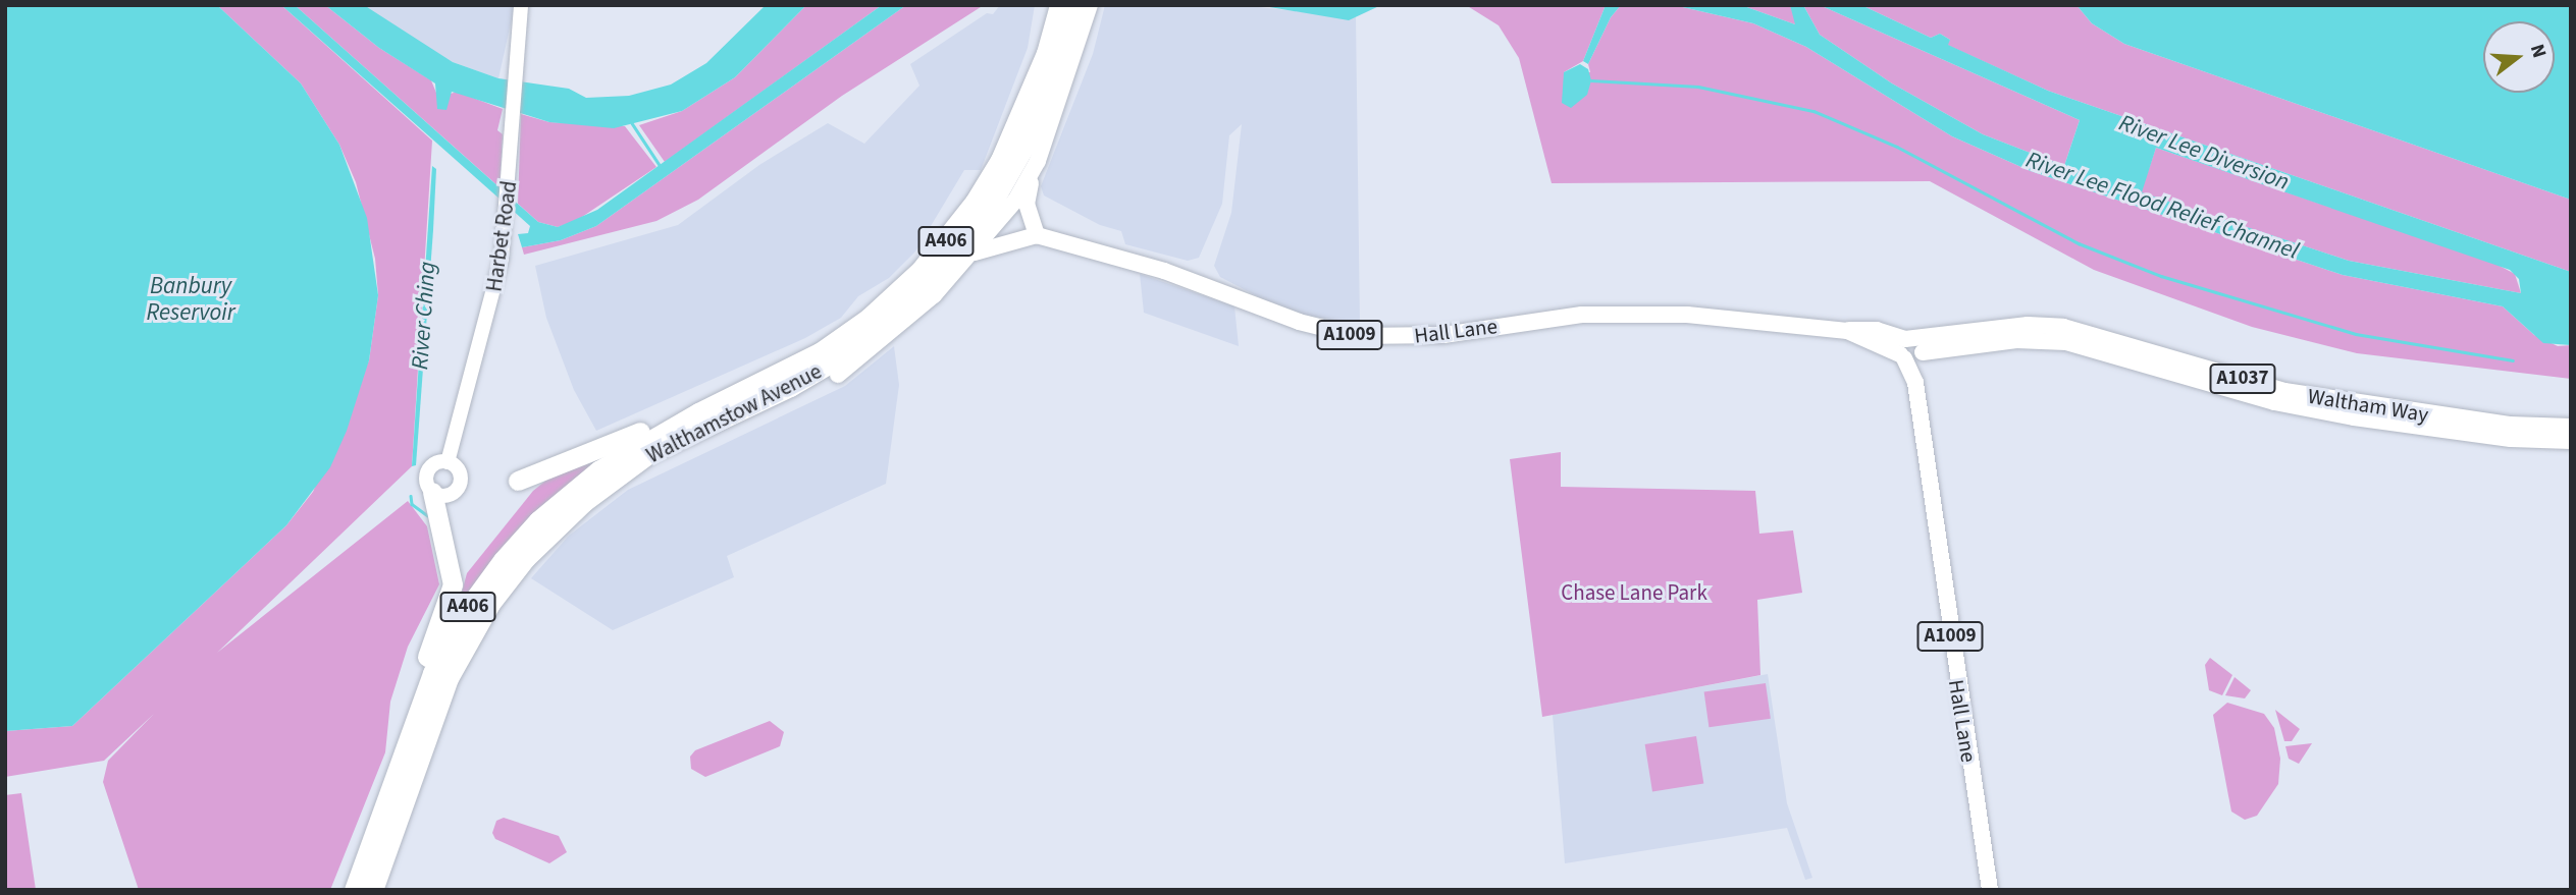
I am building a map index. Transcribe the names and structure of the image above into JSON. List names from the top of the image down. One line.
{"streets":{"highway":["A406","Walthamstow Avenue"],"main road":["Hall Lane","A1009","A1037","Waltham Way"],"street":["Harbet Road"]},"crossings":[["A406","Walthamstow Avenue"],["Hall Lane","Waltham Way"]],"water":["River Lee Diversion","River Lee Flood Relief Channel","Banbury Reservoir","River Ching"],"parks":["Chase Lane Park"],"north":"right"}
